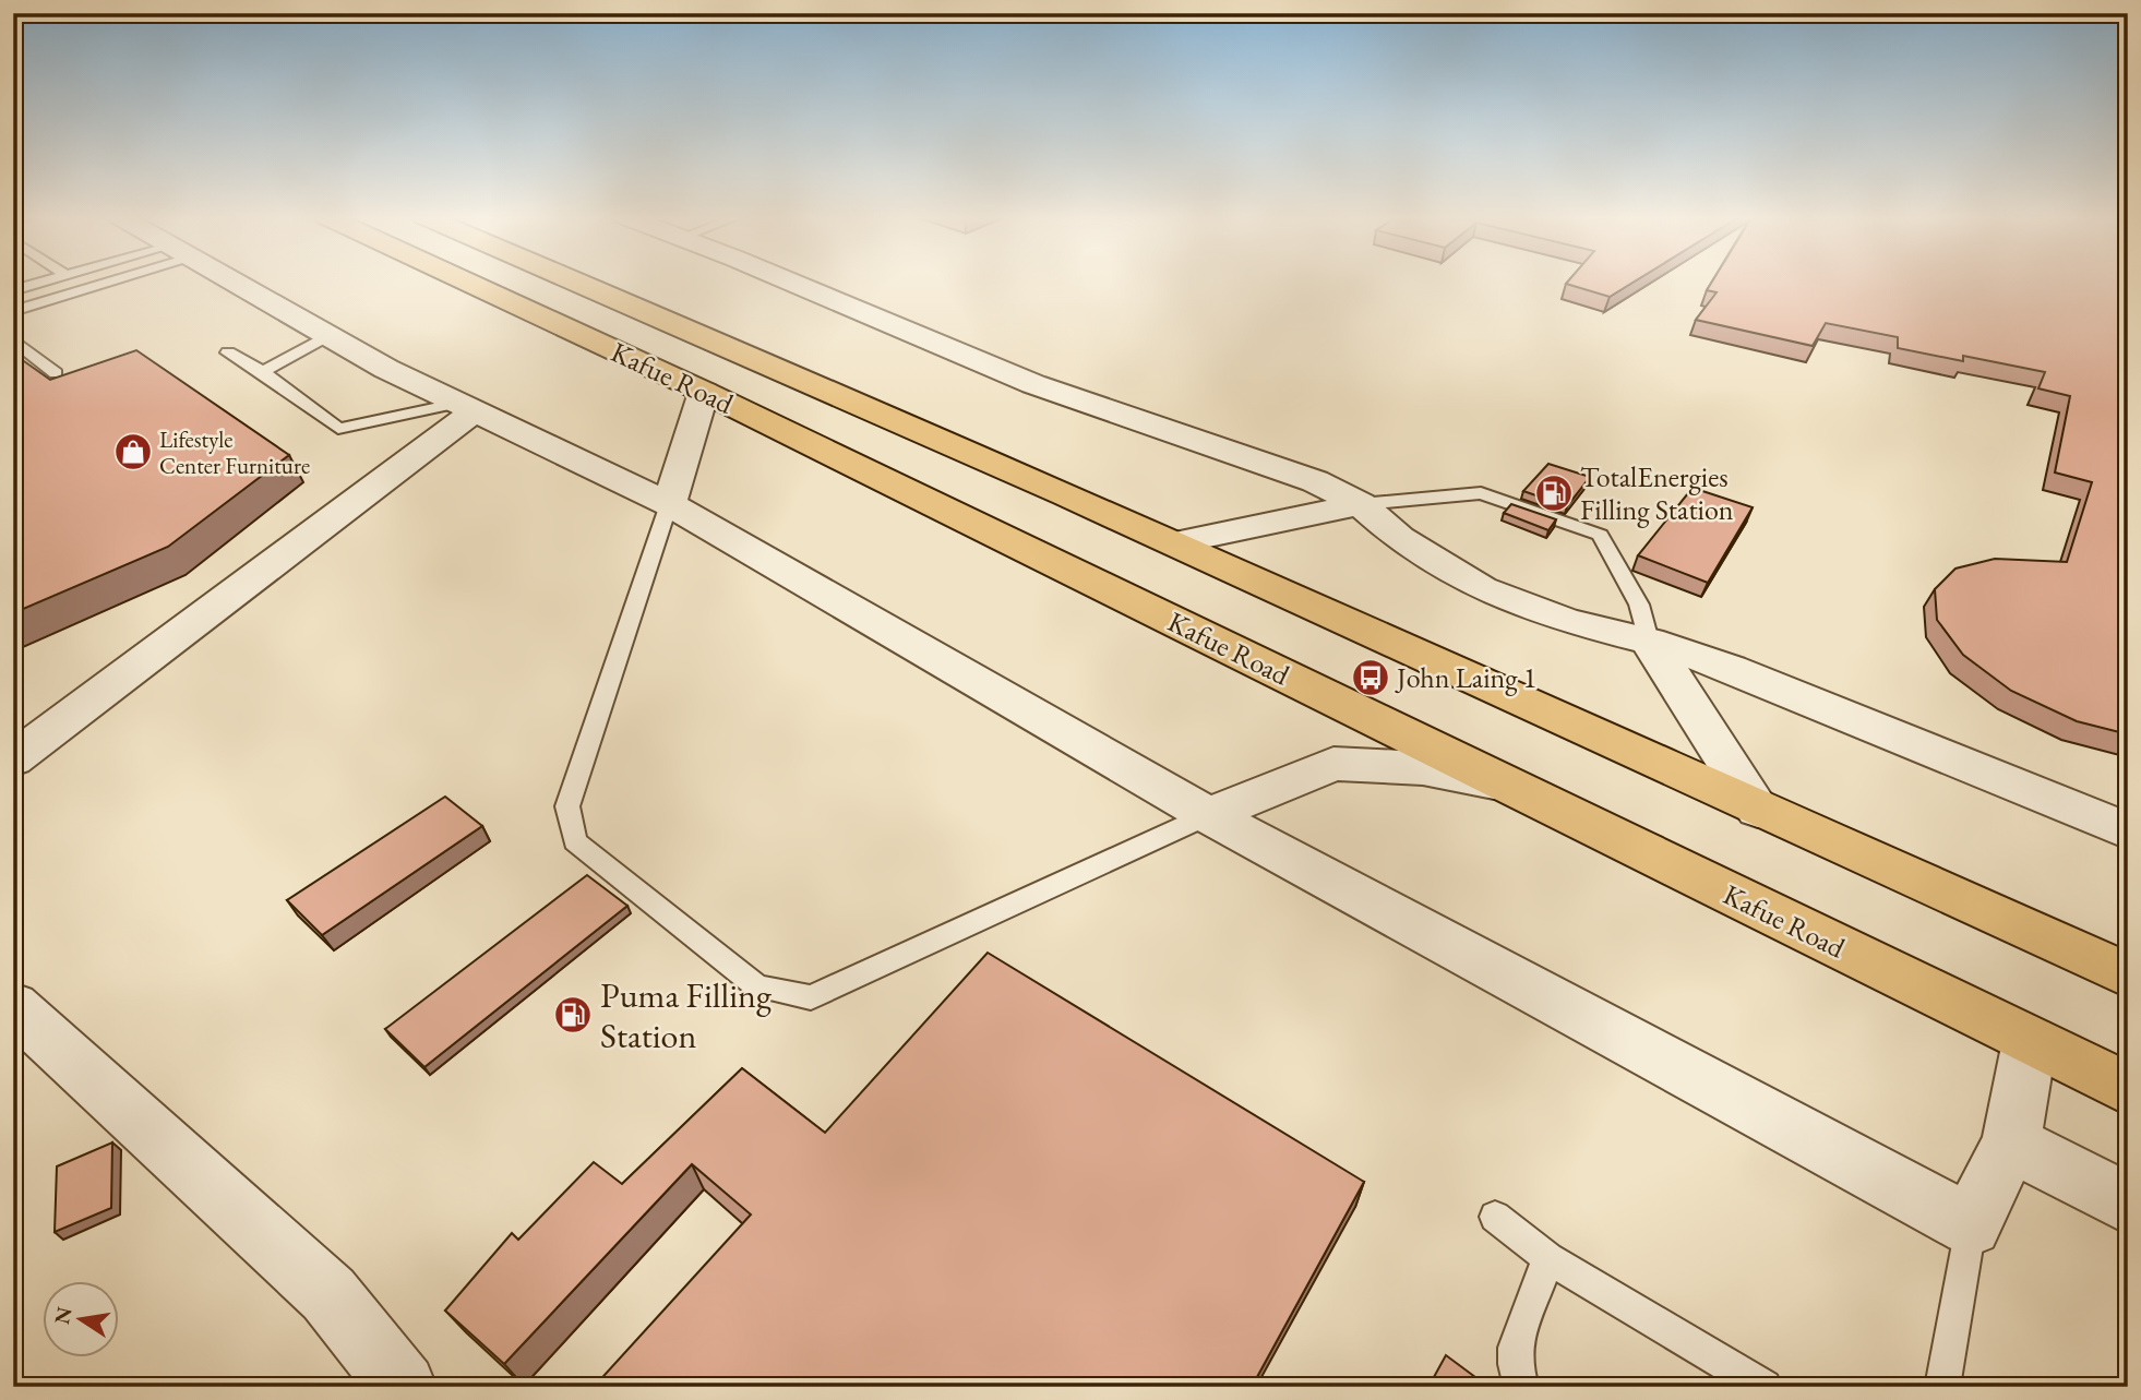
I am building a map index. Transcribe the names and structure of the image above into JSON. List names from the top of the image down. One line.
{"streets":{"main road":["Kafue Road"]},"places":{"shop":["Lifestyle Center Furniture"],"fuel station":["TotalEnergies Filling Station","Puma Filling Station"],"bus stop":["John Laing 1"]},"north":"left"}
